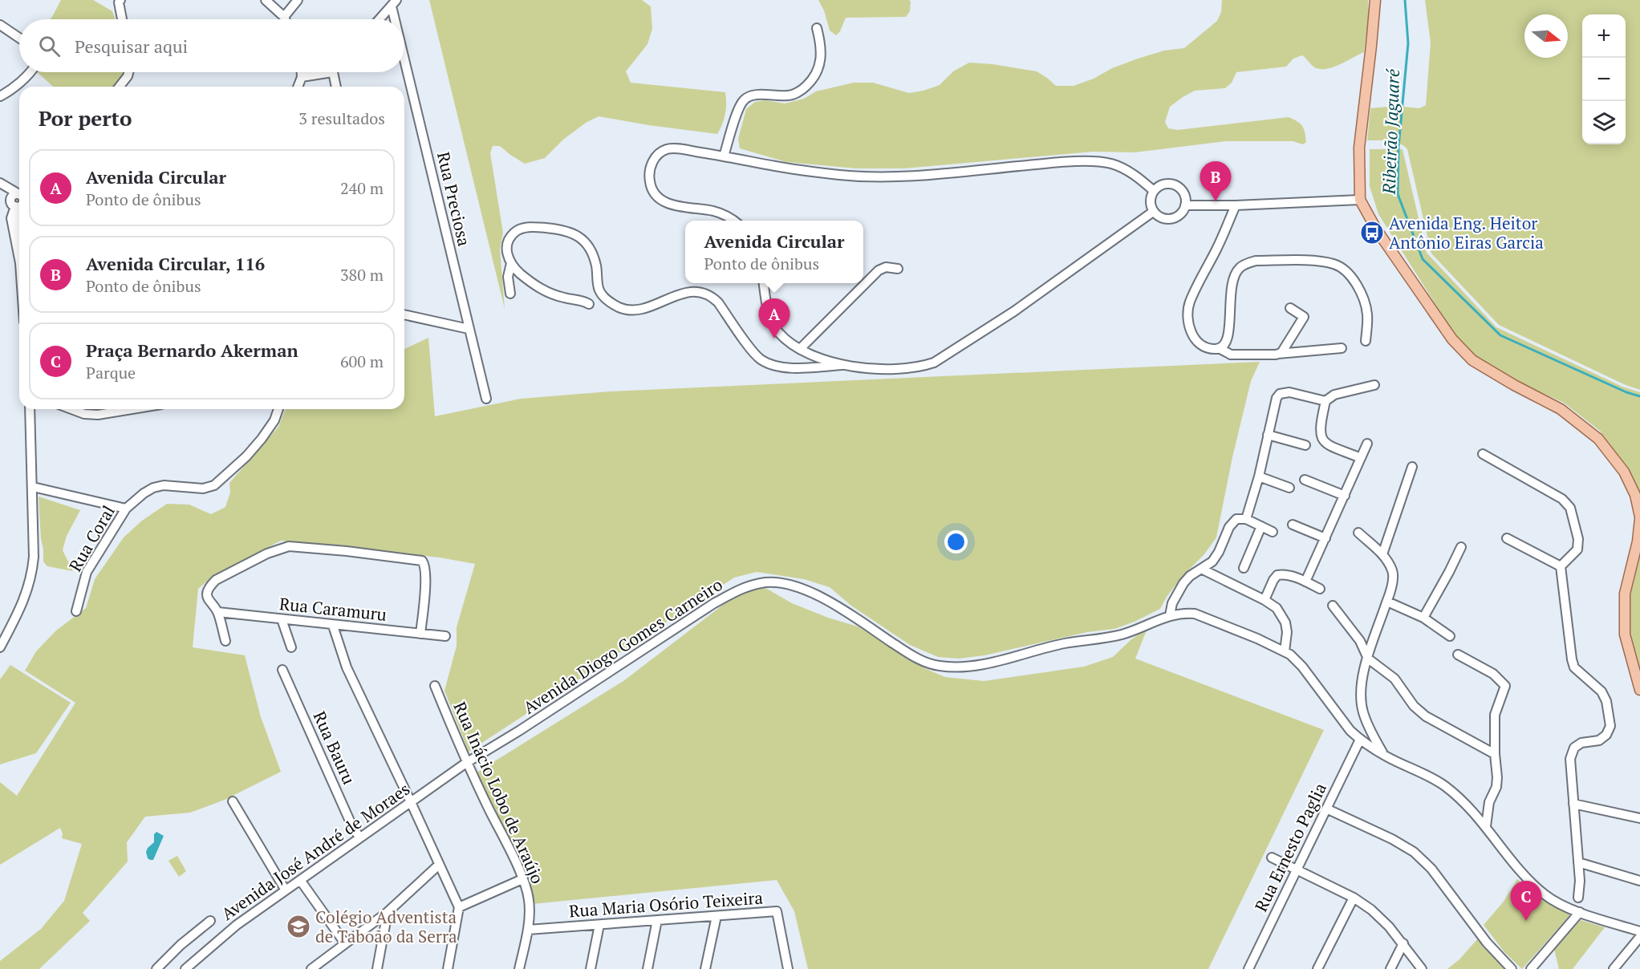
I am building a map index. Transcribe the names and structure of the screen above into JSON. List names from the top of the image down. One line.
{"streets":{"street":["Rua Preciosa","Rua Coral","Rua Caramuru","Avenida Diogo Gomes Carneiro","Rua Bauru","Rua Inácio Lobo de Araújo","Rua Ernesto Paglia","Avenida José André de Moraes","Rua Maria Osório Teixeira"]},"crossings":[["Avenida Diogo Gomes Carneiro","Rua Inácio Lobo de Araújo"],["Avenida Diogo Gomes Carneiro","Rua Ernesto Paglia"],["Avenida Diogo Gomes Carneiro","Avenida José André de Moraes"],["Rua Bauru","Avenida José André de Moraes"],["Rua Inácio Lobo de Araújo","Avenida José André de Moraes"],["Rua Inácio Lobo de Araújo","Rua Maria Osório Teixeira"]],"water":["Ribeirão Jaguaré"],"places":{"bus stop":["Avenida Eng. Heitor Antônio Eiras Garcia"],"school or university":["Colégio Adventista de Taboão da Serra"]},"north":"right","page":{"map_buttons":["+","−"],"search":"Pesquisar aqui","heading":["Por perto","3 resultados"],"list":[{"mark":"A","name":"Avenida Circular","note":"Ponto de ônibus","value":"240 m"},{"mark":"B","name":"Avenida Circular, 116","note":"Ponto de ônibus","value":"380 m"},{"mark":"C","name":"Praça Bernardo Akerman","note":"Parque","value":"600 m"}],"pins":["B","A","C"],"popup":["Avenida Circular","Ponto de ônibus"]}}
